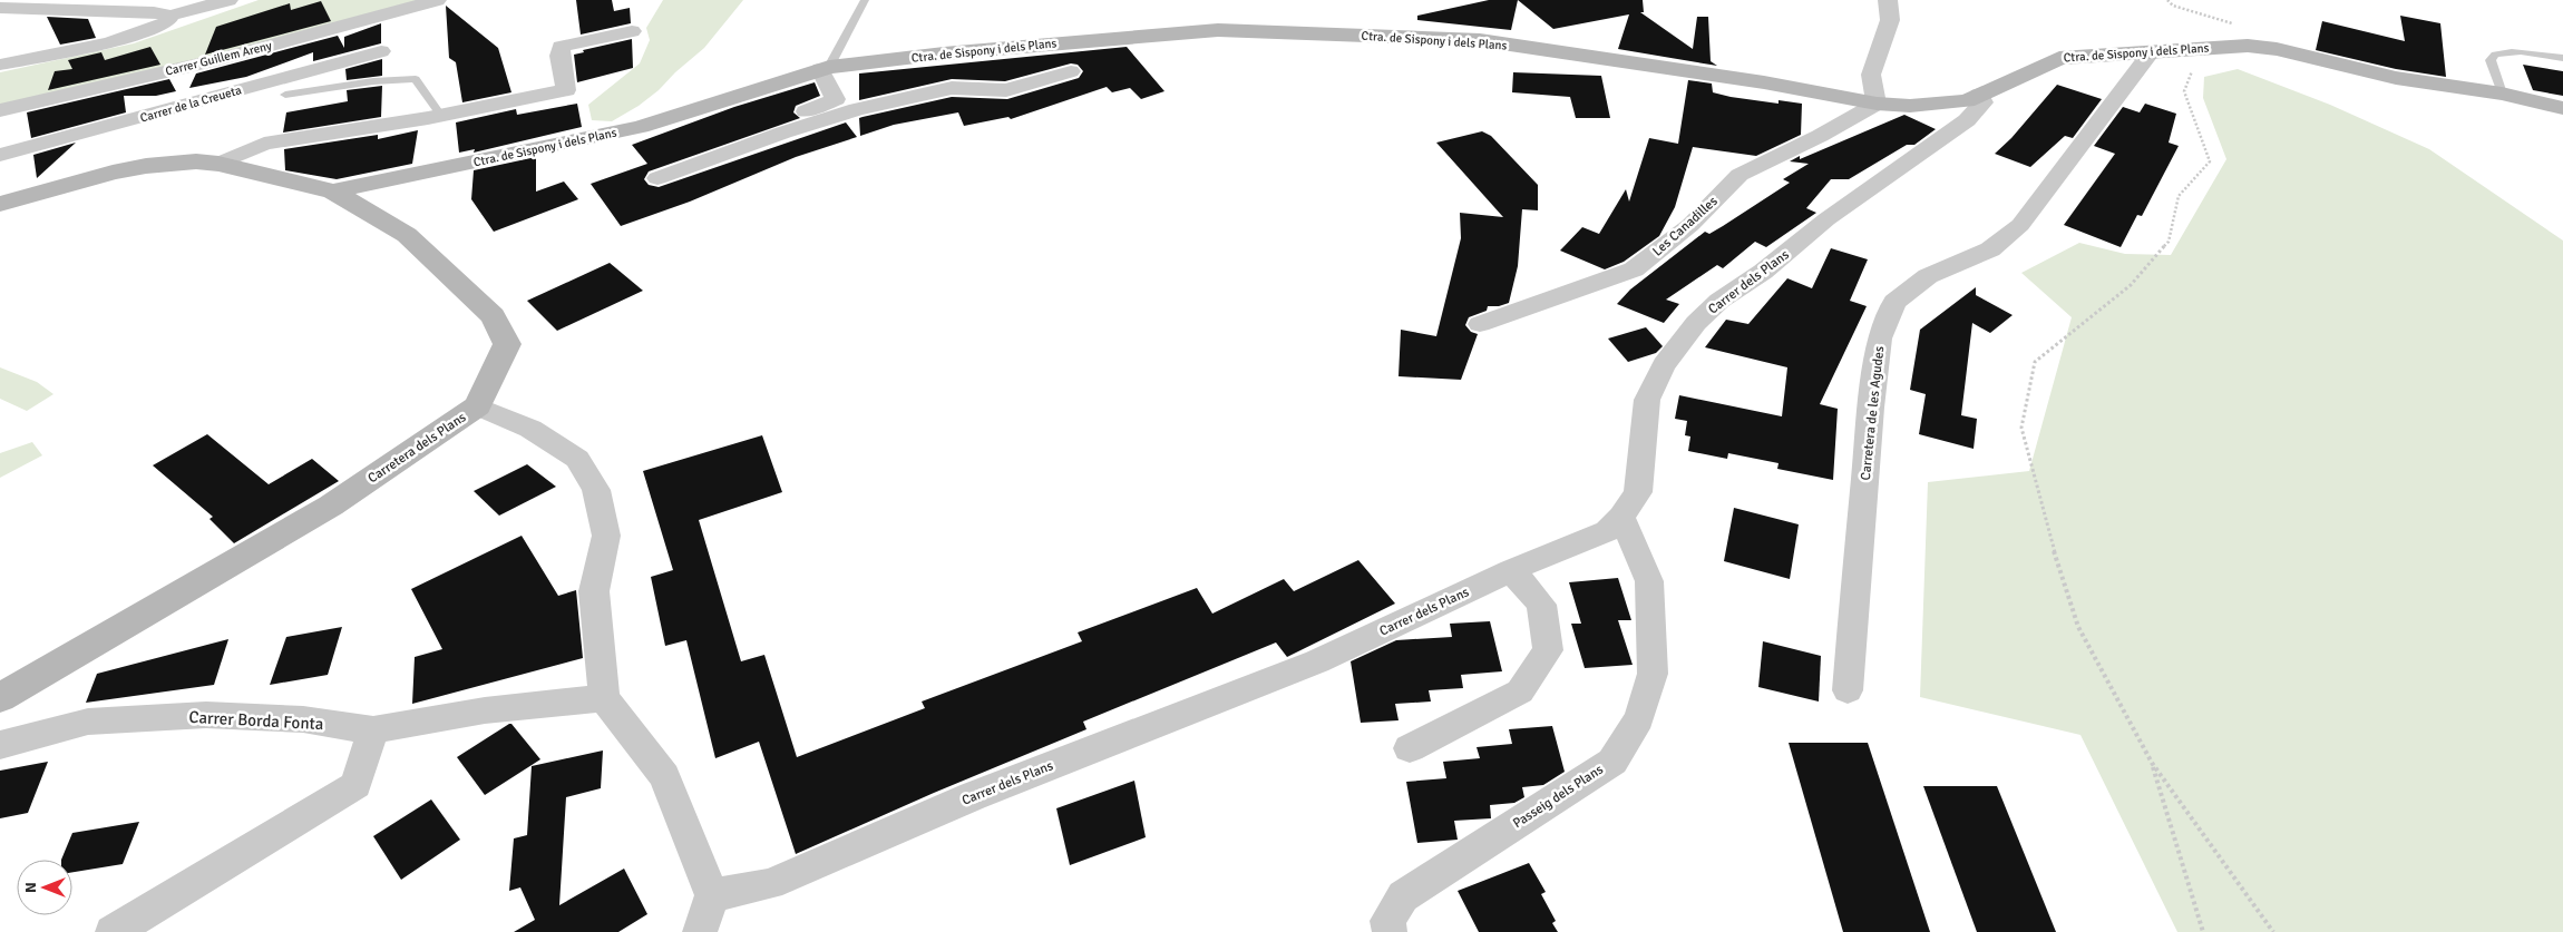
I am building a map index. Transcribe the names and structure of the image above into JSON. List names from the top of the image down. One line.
{"streets":{"main road":["Ctra. de Sispony i dels Plans","Carretera dels Plans"],"street":["Carrer Guillem Areny","Carrer de la Creueta","Les Canadilles","Carrer dels Plans","Carretera de les Agudes","Carrer Borda Fonta","Passeig dels Plans"]},"crossings":[["Ctra. de Sispony i dels Plans","Les Canadilles"],["Ctra. de Sispony i dels Plans","Carrer dels Plans"],["Ctra. de Sispony i dels Plans","Carretera de les Agudes"],["Ctra. de Sispony i dels Plans","Carretera dels Plans"],["Carrer dels Plans","Passeig dels Plans"]],"north":"left"}
